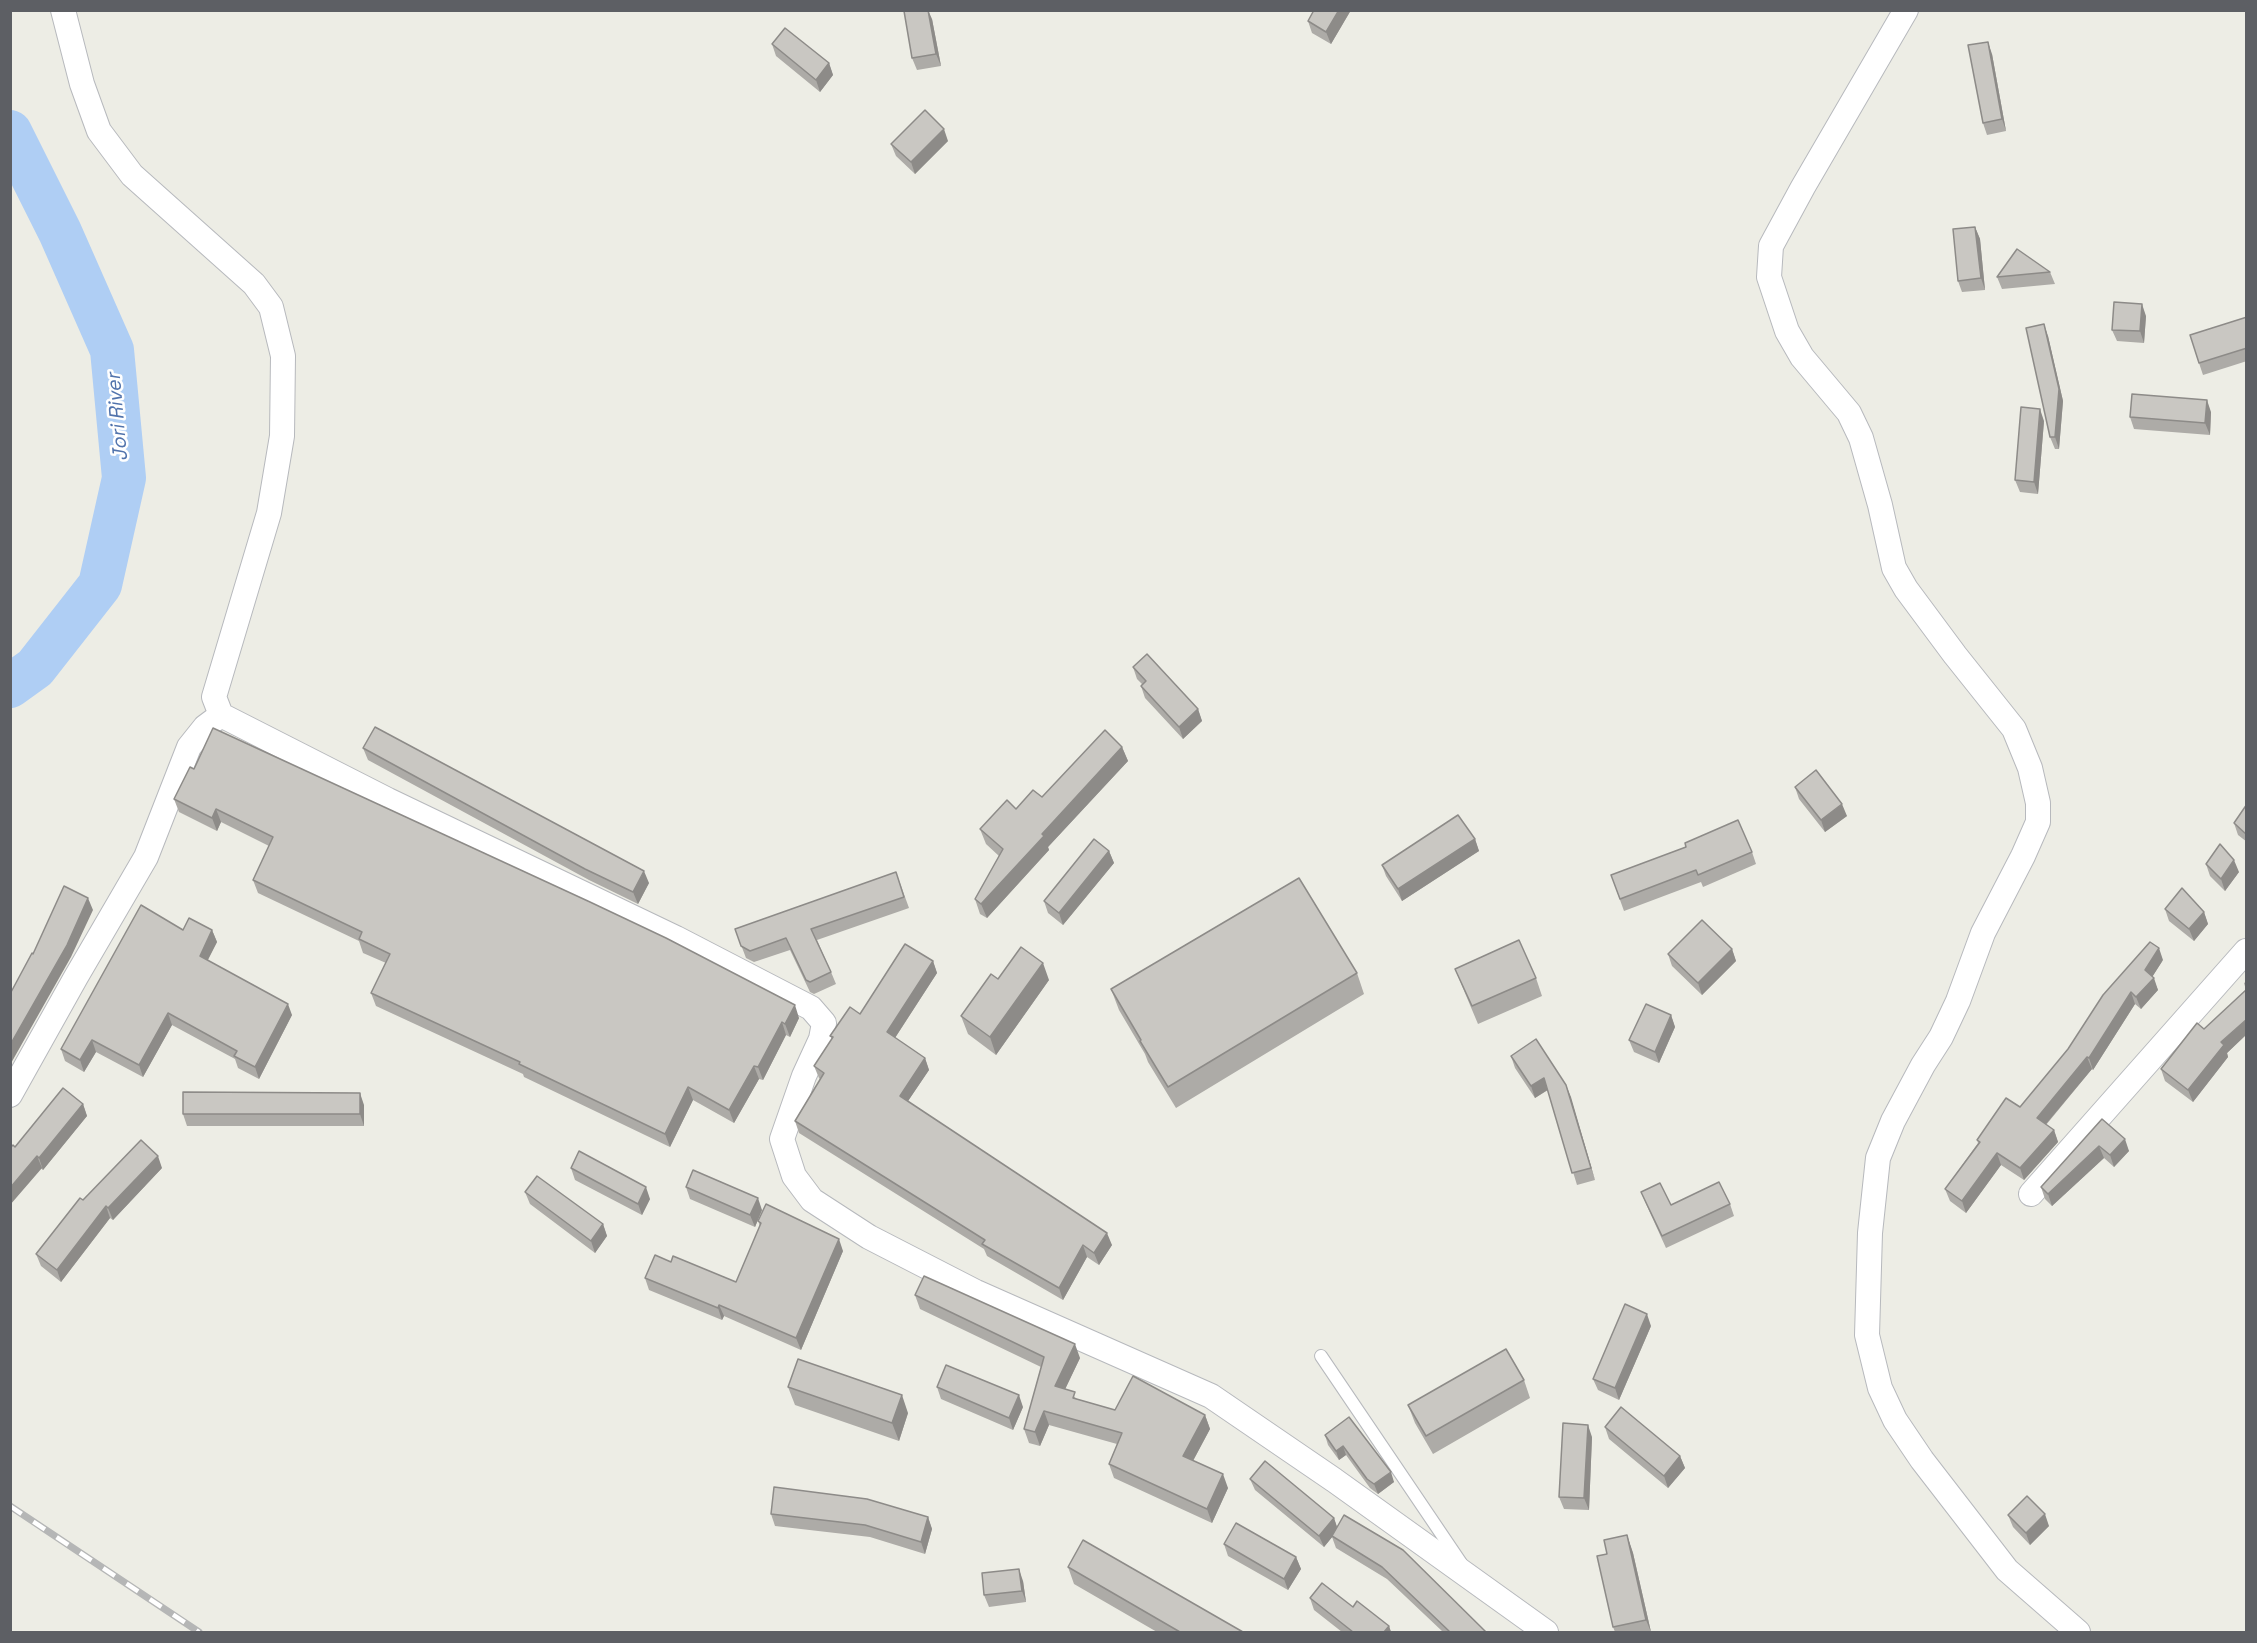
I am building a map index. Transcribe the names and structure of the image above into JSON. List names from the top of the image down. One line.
{"water":["Jori River"]}
